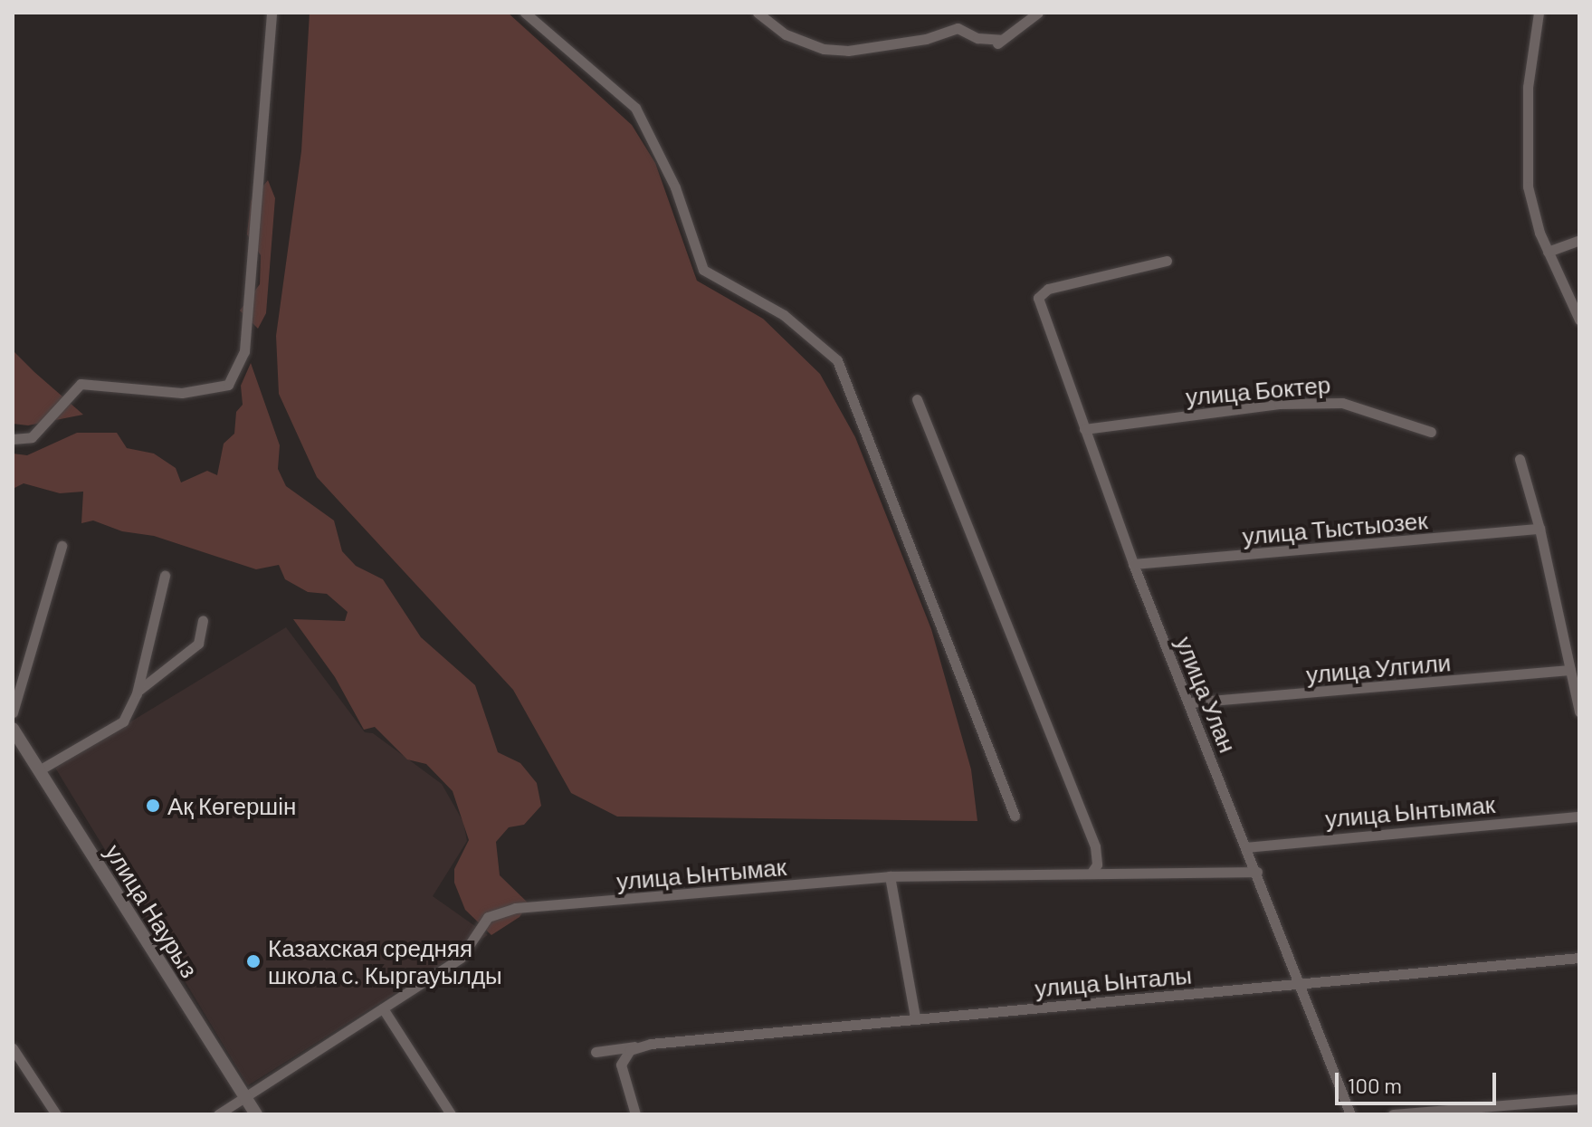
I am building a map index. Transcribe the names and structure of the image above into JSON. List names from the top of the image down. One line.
{"streets":{"street":["улица Боктер","улица Тыстыозек","улица Улгили","улица Улан","улица Ынтымак","улица Наурыз","улица Ынталы"]},"crossings":[["улица Боктер","улица Улан"],["улица Тыстыозек","улица Улан"],["улица Улгили","улица Улан"],["улица Улан","улица Ынтымак"],["улица Улан","улица Ынталы"],["улица Ынтымак","улица Наурыз"]],"places":["Ақ Көгершін","Казахская средняя школа с. Кыргауылды"],"scale_bar":"100 m"}
